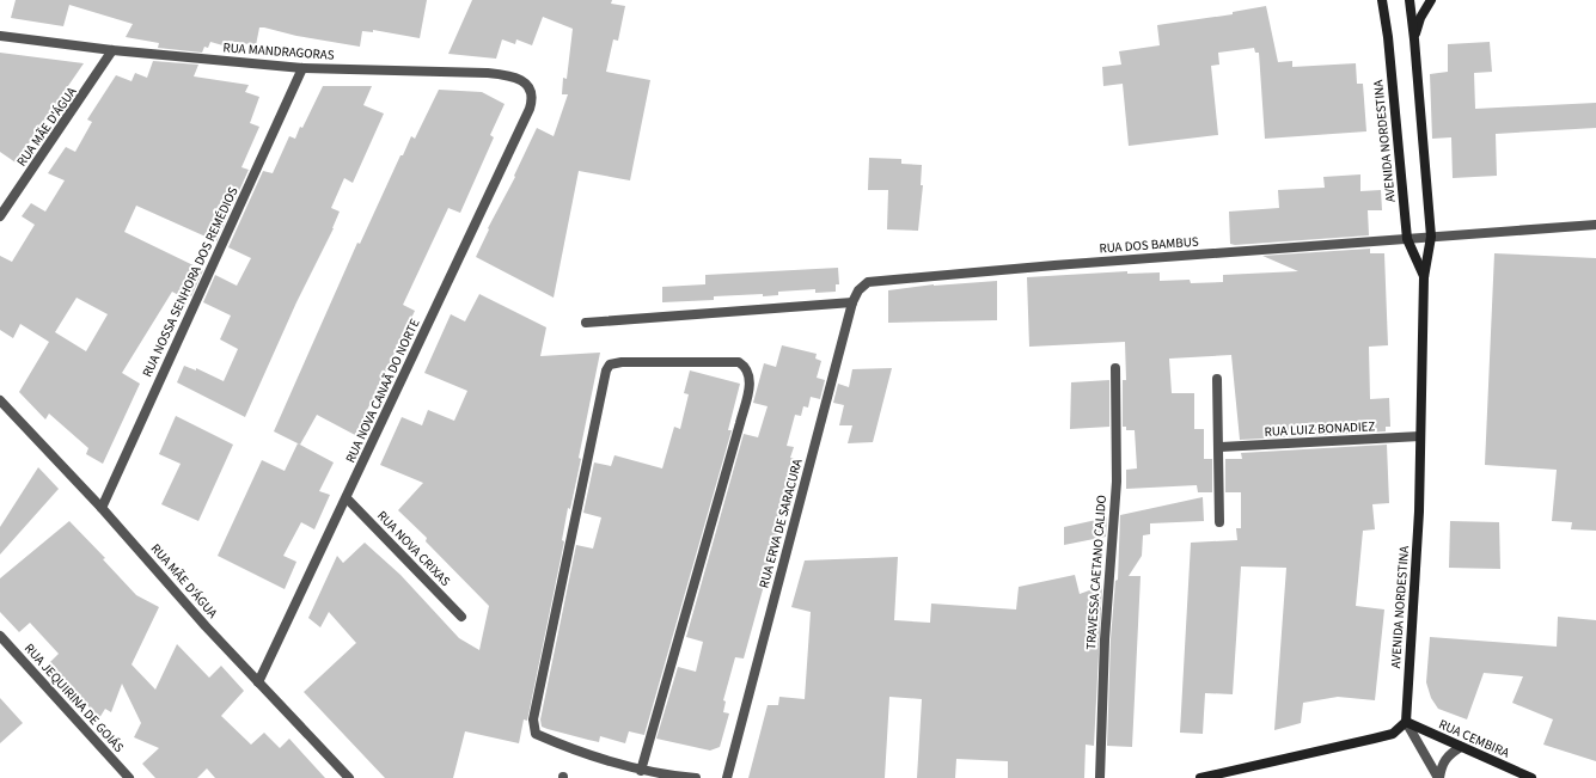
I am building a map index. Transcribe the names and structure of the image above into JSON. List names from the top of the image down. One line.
{"streets":{"main road":["AVENIDA NORDESTINA","RUA CEMBIRA"],"street":["RUA MANDRAGORAS","RUA MÃE D'ÁGUA","RUA DOS BAMBUS","RUA NOSSA SENHORA DOS REMÉDIOS","RUA NOVA CANAÃ DO NORTE","RUA LUIZ BONADIEZ","RUA ERVA DE SARACURA","RUA NOVA CRIXAS","TRAVESSA CAETANO CALIDO","RUA JEQUIRINA DE GOIÁS"]},"crossings":[["RUA MANDRAGORAS","RUA MÃE D'ÁGUA"],["RUA MANDRAGORAS","RUA NOSSA SENHORA DOS REMÉDIOS"],["RUA MANDRAGORAS","RUA NOVA CANAÃ DO NORTE"],["RUA MÃE D'ÁGUA","RUA NOSSA SENHORA DOS REMÉDIOS"],["RUA MÃE D'ÁGUA","RUA NOVA CANAÃ DO NORTE"],["AVENIDA NORDESTINA","RUA DOS BAMBUS"],["AVENIDA NORDESTINA","RUA LUIZ BONADIEZ"],["AVENIDA NORDESTINA","RUA CEMBIRA"],["RUA DOS BAMBUS","RUA ERVA DE SARACURA"],["RUA NOVA CANAÃ DO NORTE","RUA NOVA CRIXAS"]]}
